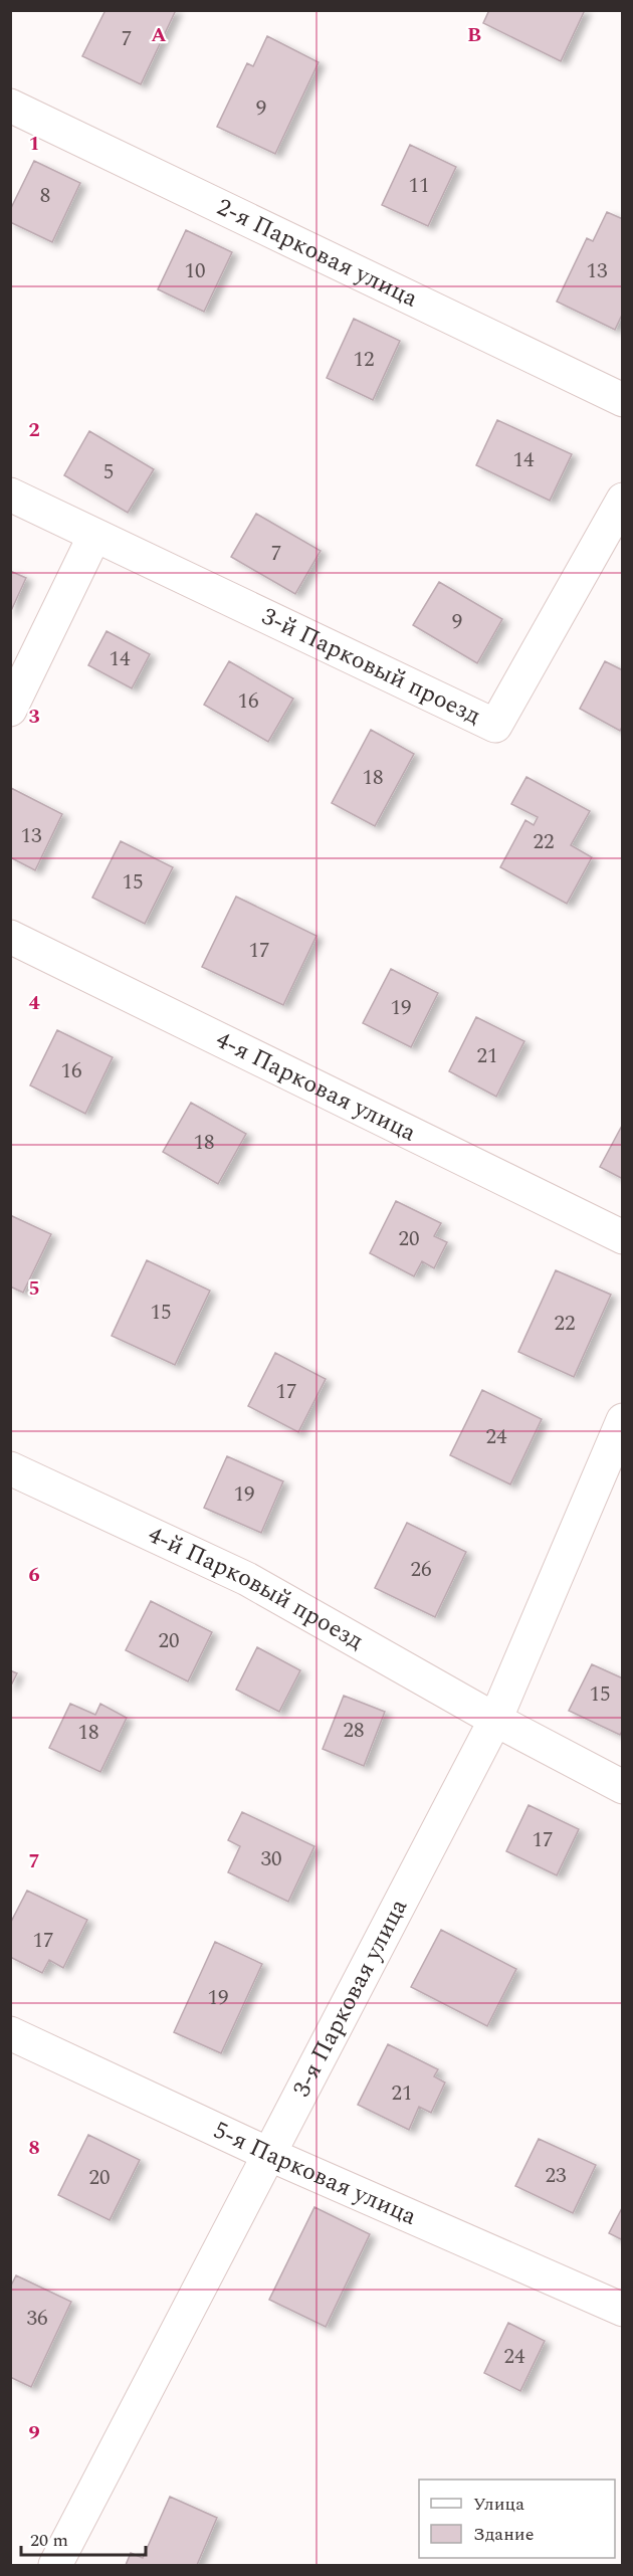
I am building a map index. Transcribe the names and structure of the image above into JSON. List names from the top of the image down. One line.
{"streets":{"street":["2-я Парковая улица","3-й Парковый проезд","4-я Парковая улица","4-й Парковый проезд","3-я Парковая улица","5-я Парковая улица"]},"crossings":[["4-й Парковый проезд","3-я Парковая улица"],["3-я Парковая улица","5-я Парковая улица"]],"house_numbers":["7","9","11","8","10","13","12","14","5","7","9","14","16","18","13","22","15","17","19","21","16","18","20","15","22","17","24","19","26","20","15","28","18","17","30","17","19","21","23","20","36","24"],"legend":["Улица","Здание"],"scale_bar":"20 m","grid":{"columns":["A","B"],"rows":["1","2","3","4","5","6","7","8","9"]}}
